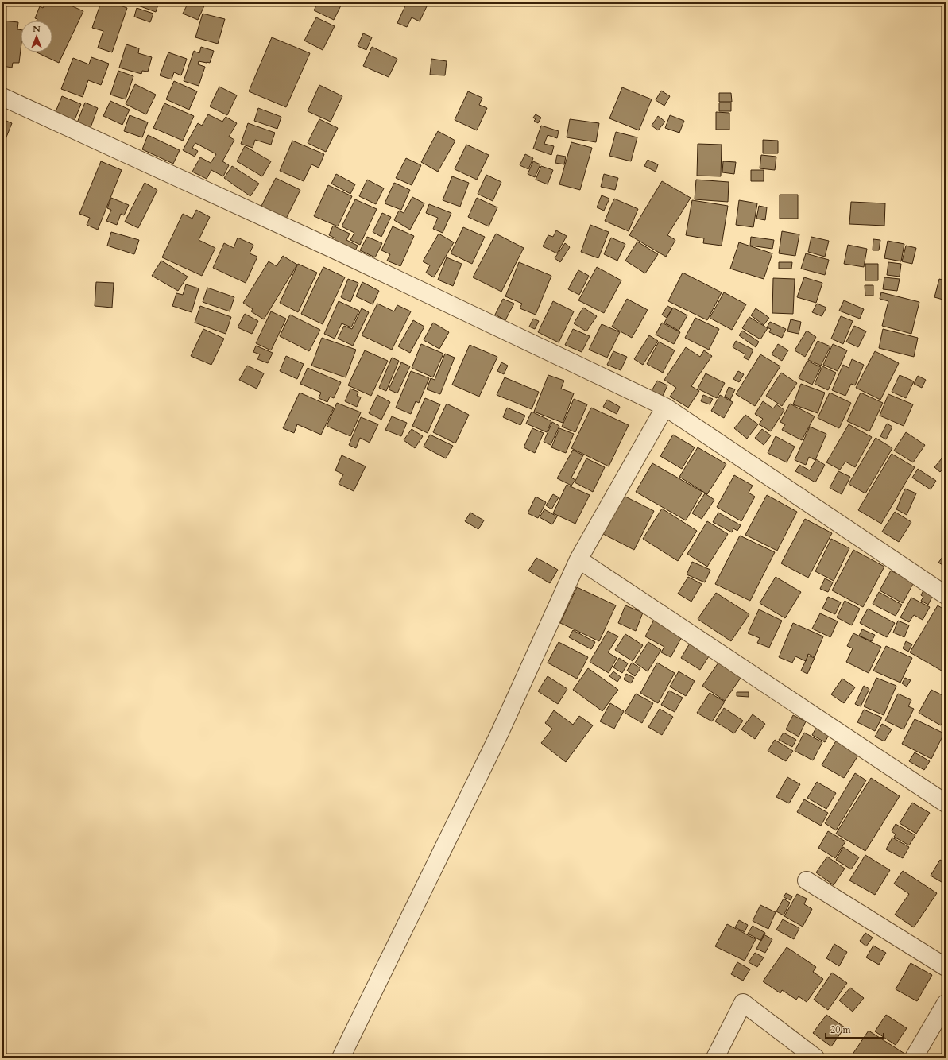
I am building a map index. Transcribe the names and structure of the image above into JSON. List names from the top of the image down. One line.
{"scale_bar":"20 m","north":"top"}
